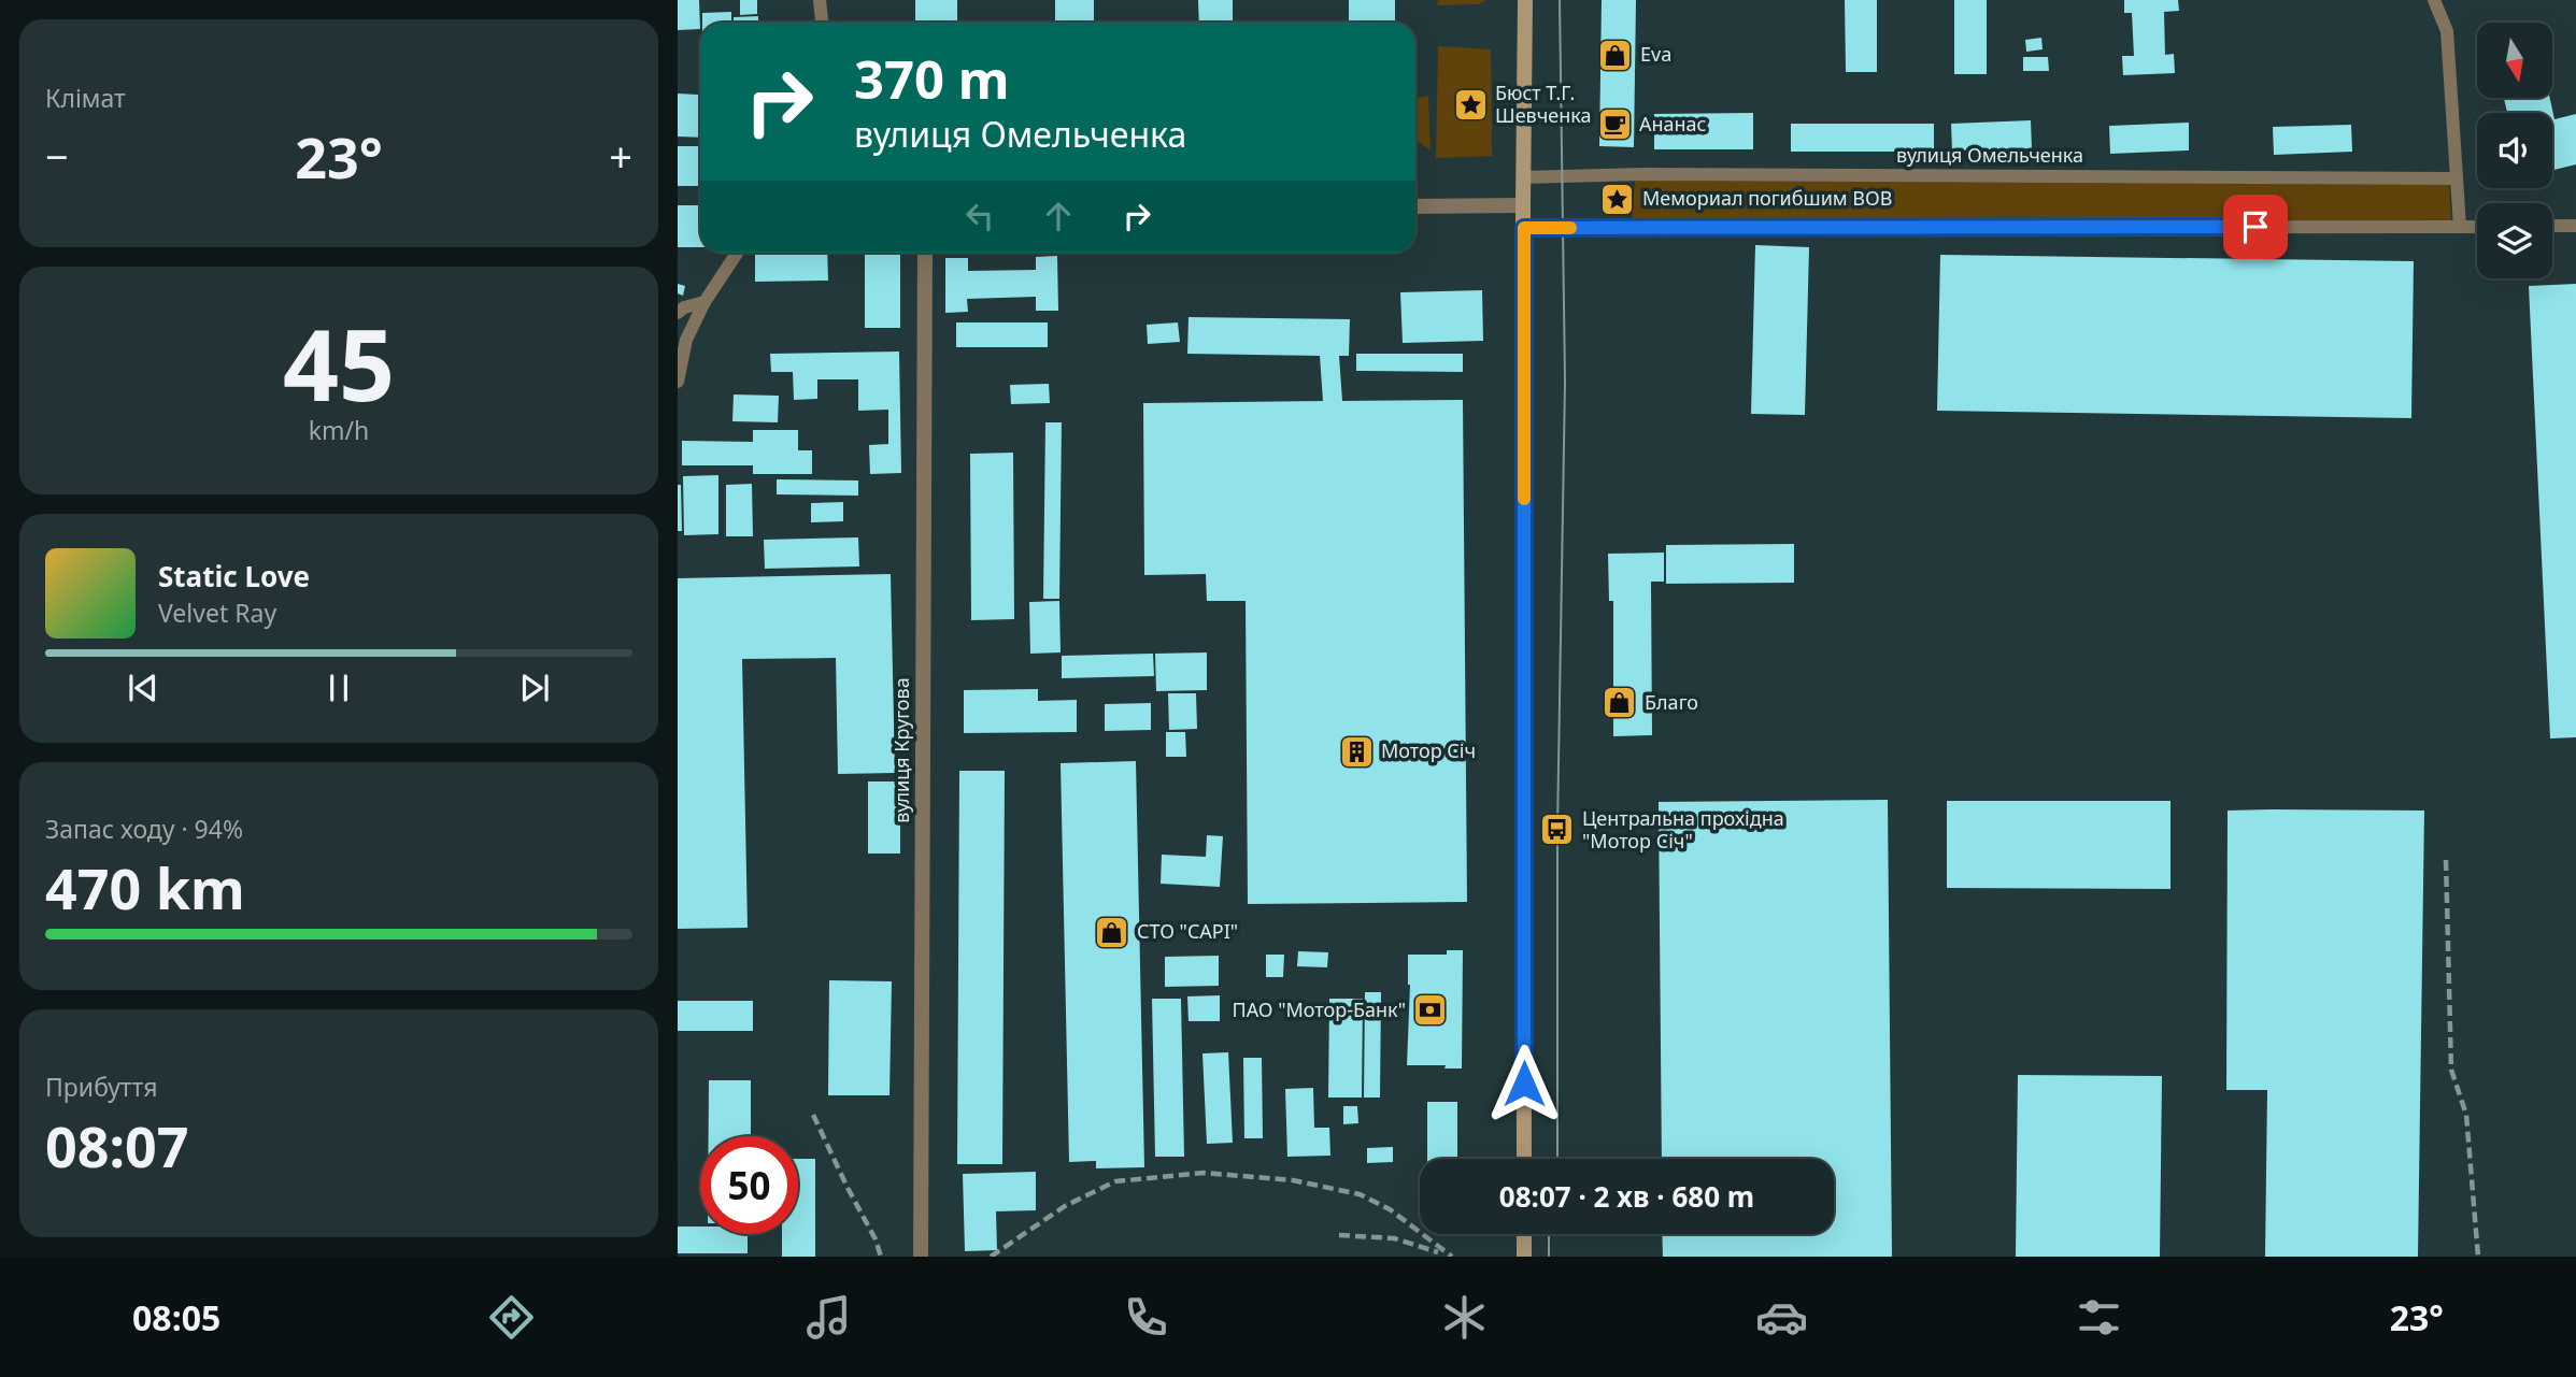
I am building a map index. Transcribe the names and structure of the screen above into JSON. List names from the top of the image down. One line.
{"streets":{"street":["вулиця Омельченка","вулиця Кругова"]},"places":{"shop":["Eva","Благо","СТО \"CAPI\""],"place":["Бюст Т.Г. Шевченка","Мемориал погибшим ВОВ"],"cafe":["Ананас"],"building":["Мотор Січ"],"bus stop":["Центральна прохідна \"Мотор Січ\""],"bank":["ПАО \"Мотор-Банк\""]},"north":"bottom","page":{"tile":["Клімат",["45","km/h"],["Запас ходу · 94%","470 km"],["Прибуття","08:07"]],"turn":["370 m","вулиця Омельченка"],"heat":["−","23°","+"],"song":["Static Love","Velvet Ray"],"limit":"50","trip":"08:07 · 2 хв · 680 m","tabs":["08:05","23°"]}}
